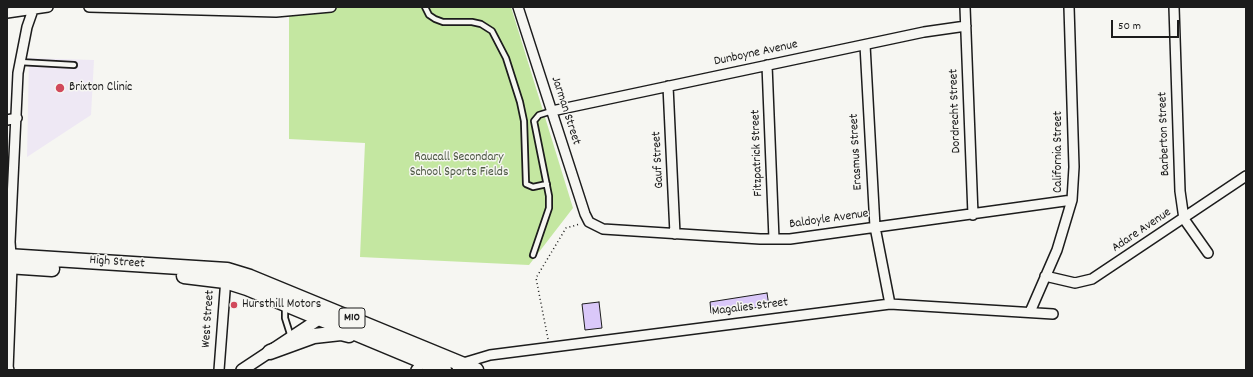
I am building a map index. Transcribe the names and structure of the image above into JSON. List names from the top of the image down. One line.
{"streets":{"main road":["High Street","M10"],"street":["Dunboyne Avenue","Jarman Street","Dordrecht Street","Barberton Street","Erasmus Street","California Street","Fitzpatrick Street","Gauf Street","Baldoyle Avenue","Adare Avenue","Magalies Street","West Street"]},"crossings":[["Dunboyne Avenue","Jarman Street"],["Dunboyne Avenue","Dordrecht Street"],["Dunboyne Avenue","Erasmus Street"],["Dunboyne Avenue","Fitzpatrick Street"],["Dunboyne Avenue","Gauf Street"],["Jarman Street","Baldoyle Avenue"],["Dordrecht Street","Baldoyle Avenue"],["Barberton Street","Adare Avenue"],["Erasmus Street","Baldoyle Avenue"],["Erasmus Street","Magalies Street"],["California Street","Baldoyle Avenue"],["California Street","Adare Avenue"],["California Street","Magalies Street"],["Fitzpatrick Street","Baldoyle Avenue"],["Gauf Street","Baldoyle Avenue"],["High Street","M10"],["High Street","West Street"],["Magalies Street","M10"],["M10","West Street"]],"parks":["Raucall Secondary School Sports Fields"],"places":["Brixton Clinic","Hursthill Motors"],"scale_bar":"50 m"}
